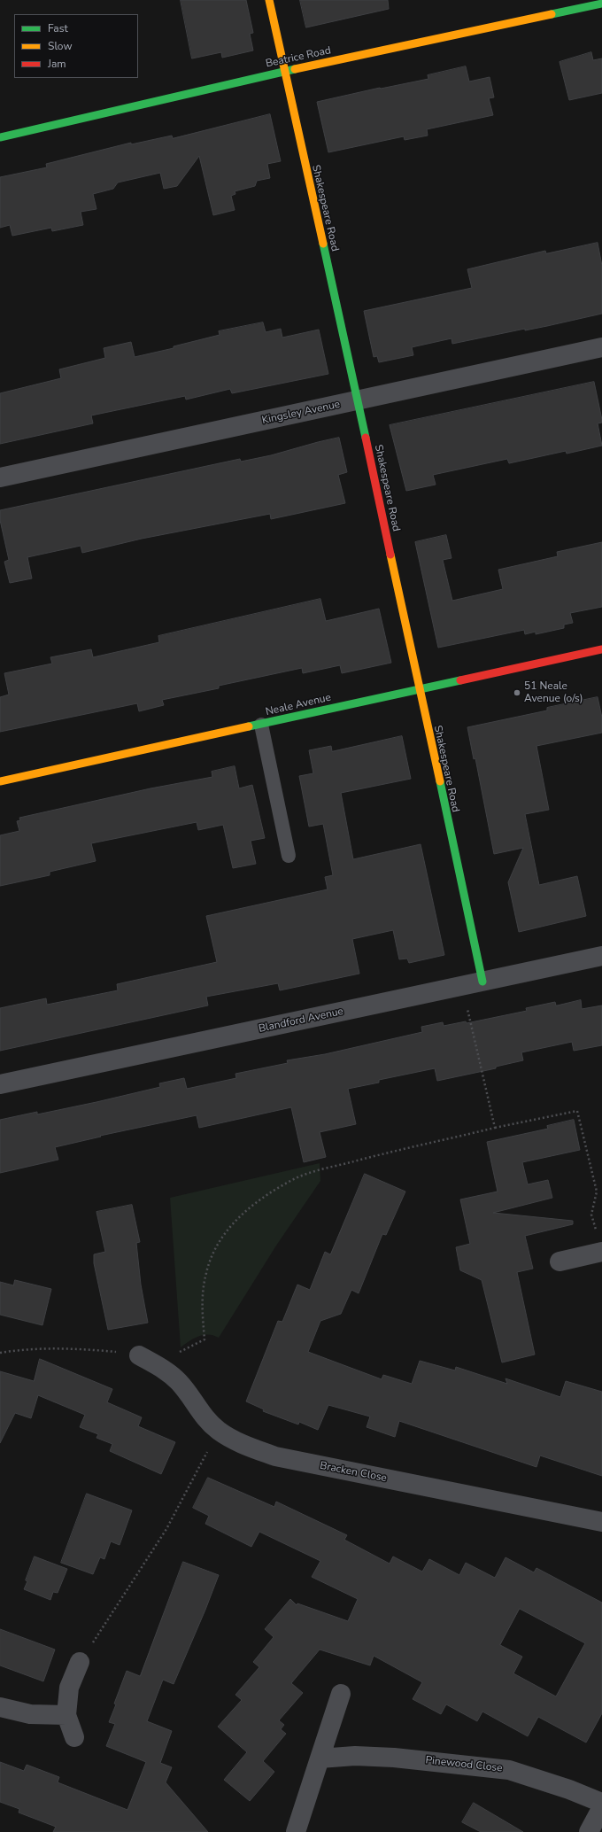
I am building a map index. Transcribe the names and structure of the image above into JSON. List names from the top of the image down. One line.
{"streets":{"street":["Beatrice Road","Shakespeare Road","Kingsley Avenue","Neale Avenue","Blandford Avenue","Bracken Close","Pinewood Close"]},"crossings":[["Beatrice Road","Shakespeare Road"],["Shakespeare Road","Kingsley Avenue"],["Shakespeare Road","Neale Avenue"],["Shakespeare Road","Blandford Avenue"]],"places":["51 Neale Avenue (o/s)"],"legend":["Fast","Slow","Jam"]}
